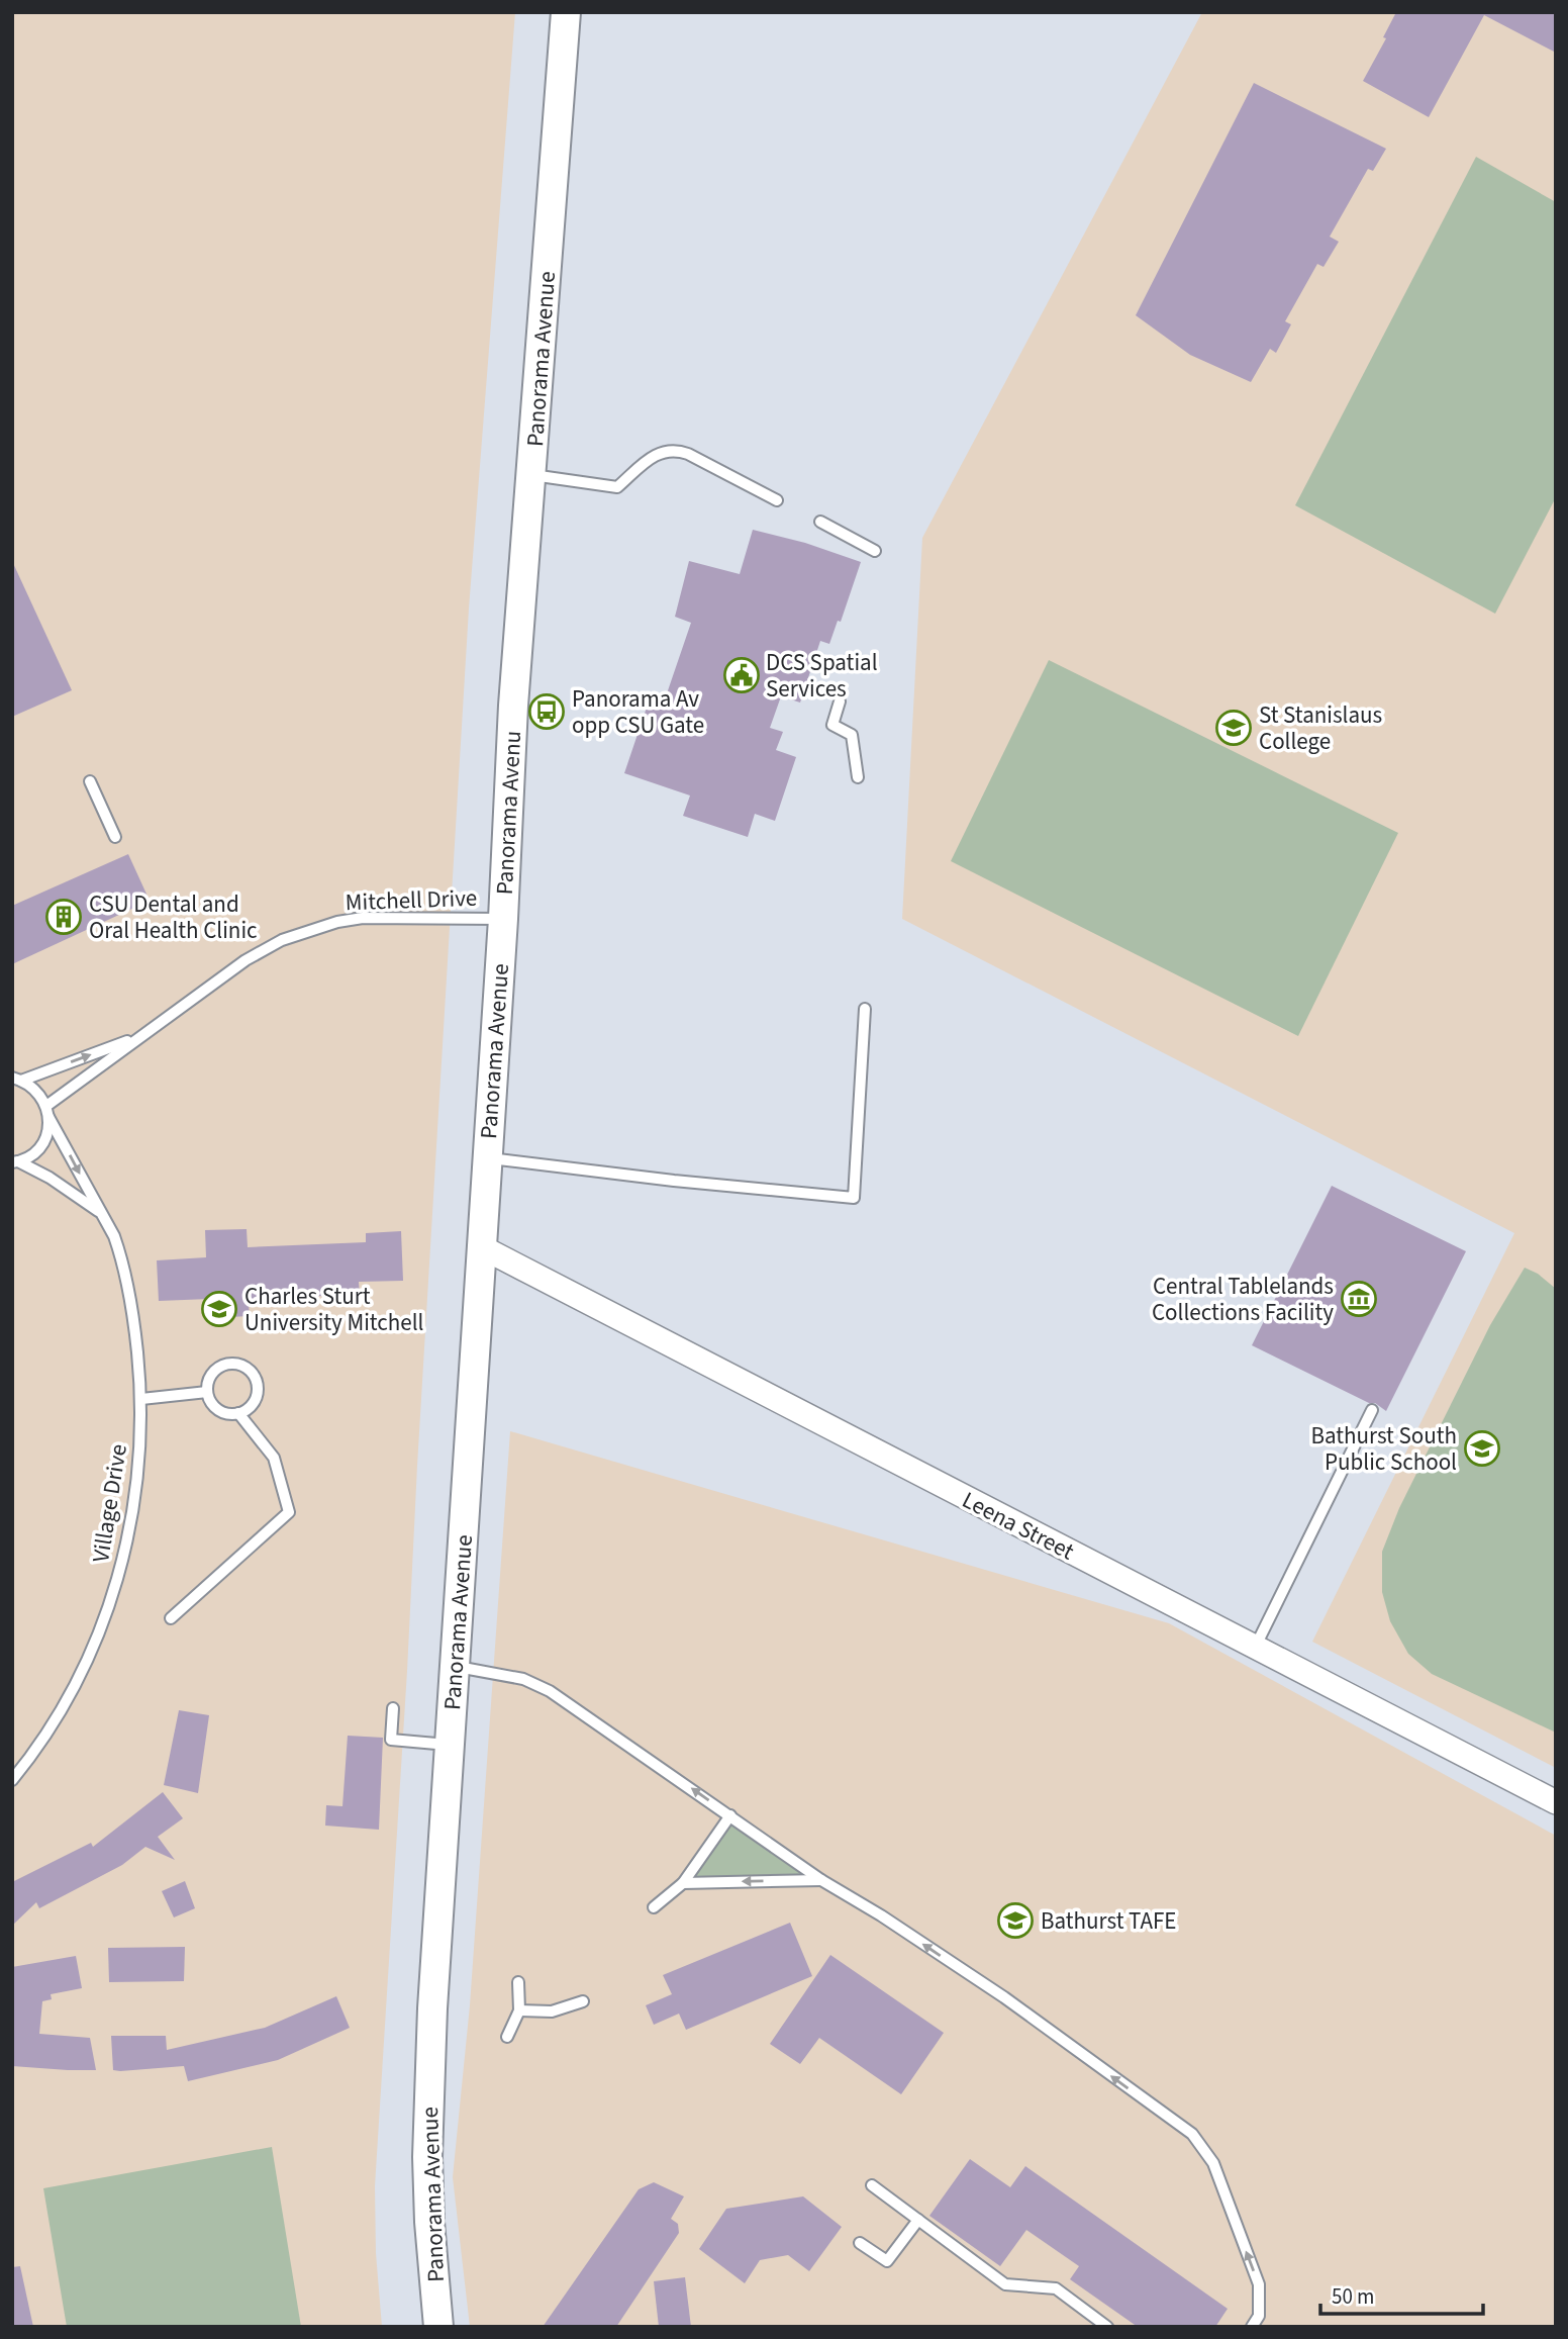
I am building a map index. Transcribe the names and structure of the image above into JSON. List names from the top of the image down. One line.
{"streets":{"street":["Panorama Avenue","Panorama Avenu","Leena Street"],"lane":["Mitchell Drive","Village Drive"]},"crossings":[["Panorama Avenue","Panorama Avenu"],["Panorama Avenue","Mitchell Drive"],["Panorama Avenue","Leena Street"],["Panorama Avenu","Mitchell Drive"],["Mitchell Drive","Village Drive"]],"places":{"public building":["DCS Spatial Services"],"bus stop":["Panorama Av opp CSU Gate"],"school or university":["St Stanislaus College","Charles Sturt University Mitchell","Bathurst South Public School","Bathurst TAFE"],"building":["CSU Dental and Oral Health Clinic"],"museum":["Central Tablelands Collections Facility"]},"scale_bar":"50 m"}
